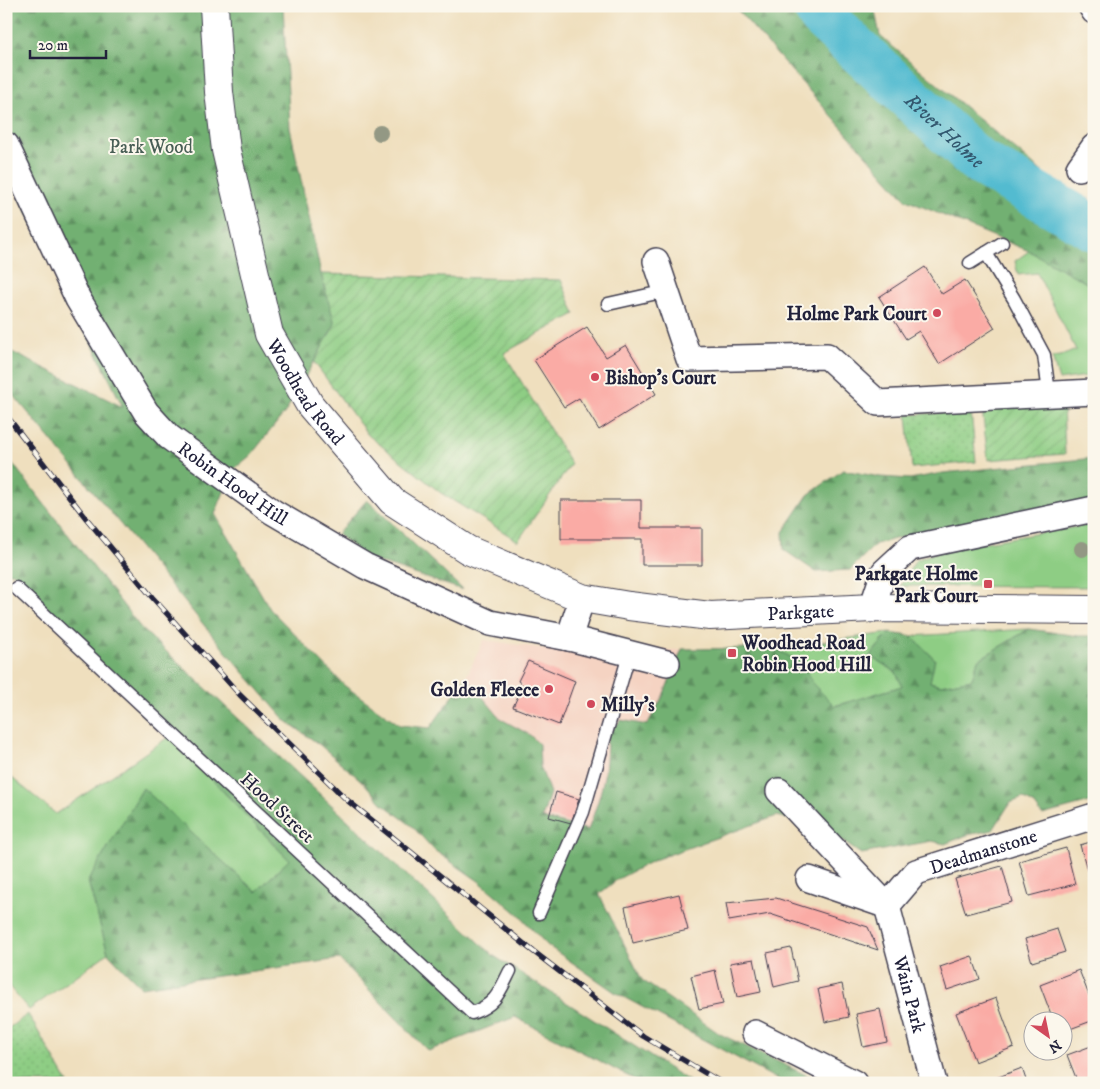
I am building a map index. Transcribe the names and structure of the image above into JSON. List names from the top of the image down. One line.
{"streets":{"main road":["Woodhead Road","Parkgate"],"street":["Robin Hood Hill","Deadmanstone","Wain Park"],"lane":["Hood Street"]},"crossings":[["Woodhead Road","Parkgate"],["Deadmanstone","Wain Park"]],"water":["River Holme"],"parks":["Park Wood"],"places":{"other":["Holme Park Court","Bishop's Court","Golden Fleece","Milly's"],"transit":["Parkgate Holme Park Court","Woodhead Road Robin Hood Hill"]},"scale_bar":"20 m","north":"bottom right"}
